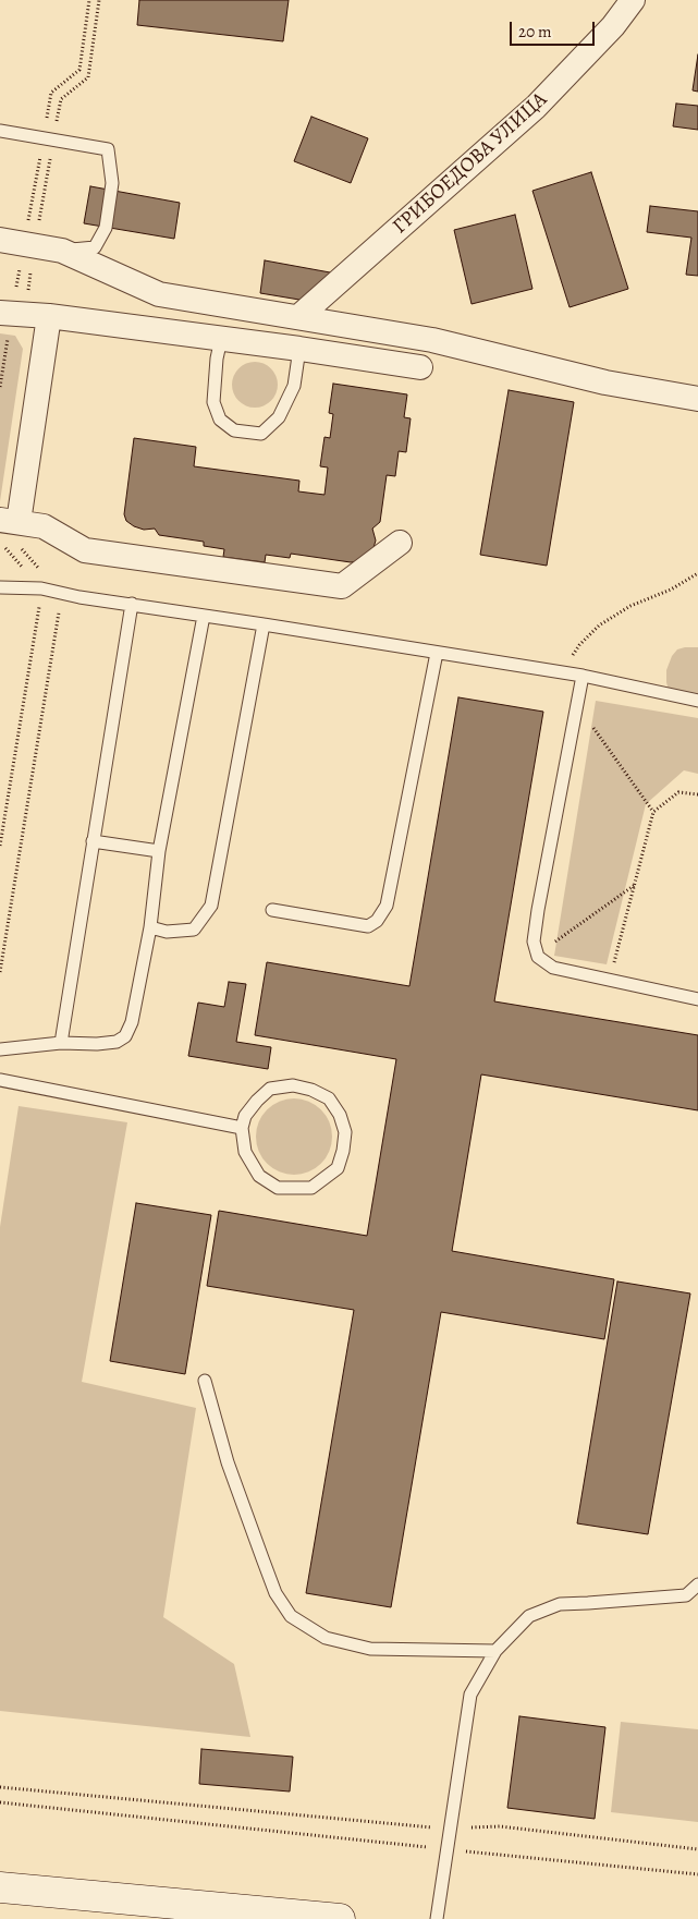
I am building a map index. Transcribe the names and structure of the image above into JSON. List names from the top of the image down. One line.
{"streets":{"street":["ГРИБОЕДОВА УЛИЦА"]},"scale_bar":"20 m"}
